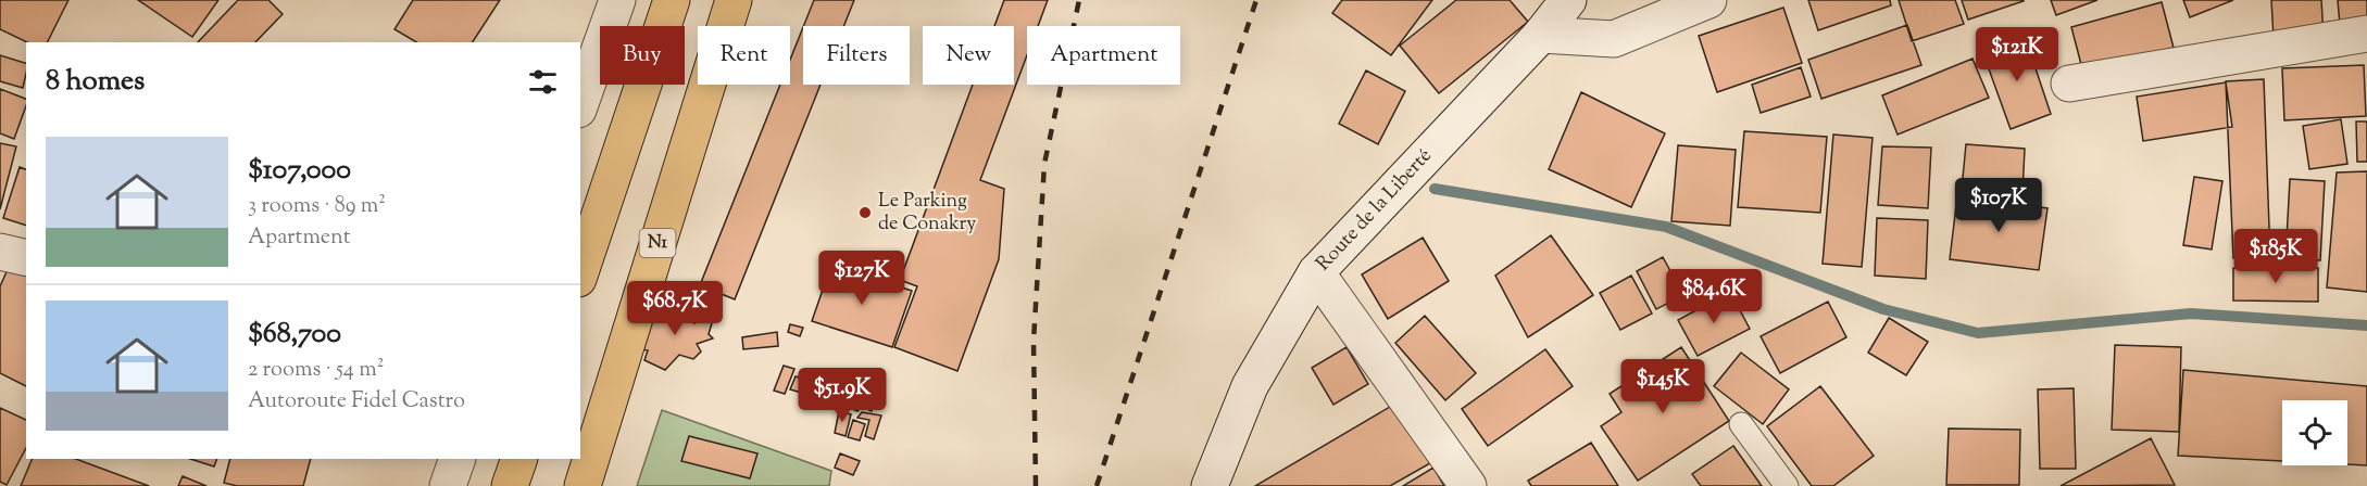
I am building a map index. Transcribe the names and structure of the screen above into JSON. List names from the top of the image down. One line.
{"streets":{"highway":["N1"],"street":["Route de la Liberté"]},"places":["Le Parking de Conakry"],"page":{"chip":["Buy","Rent","Filters","New","Apartment"],"price":["$121K","$107K","$185K","$127K","$84.6K","$68.7K","$145K","$51.9K"],"heading":"8 homes","list":[{"name":"$107,000","note":"3 rooms · 89 m² · Apartment"},{"name":"$68,700","note":"2 rooms · 54 m² · Autoroute Fidel Castro"}]}}
